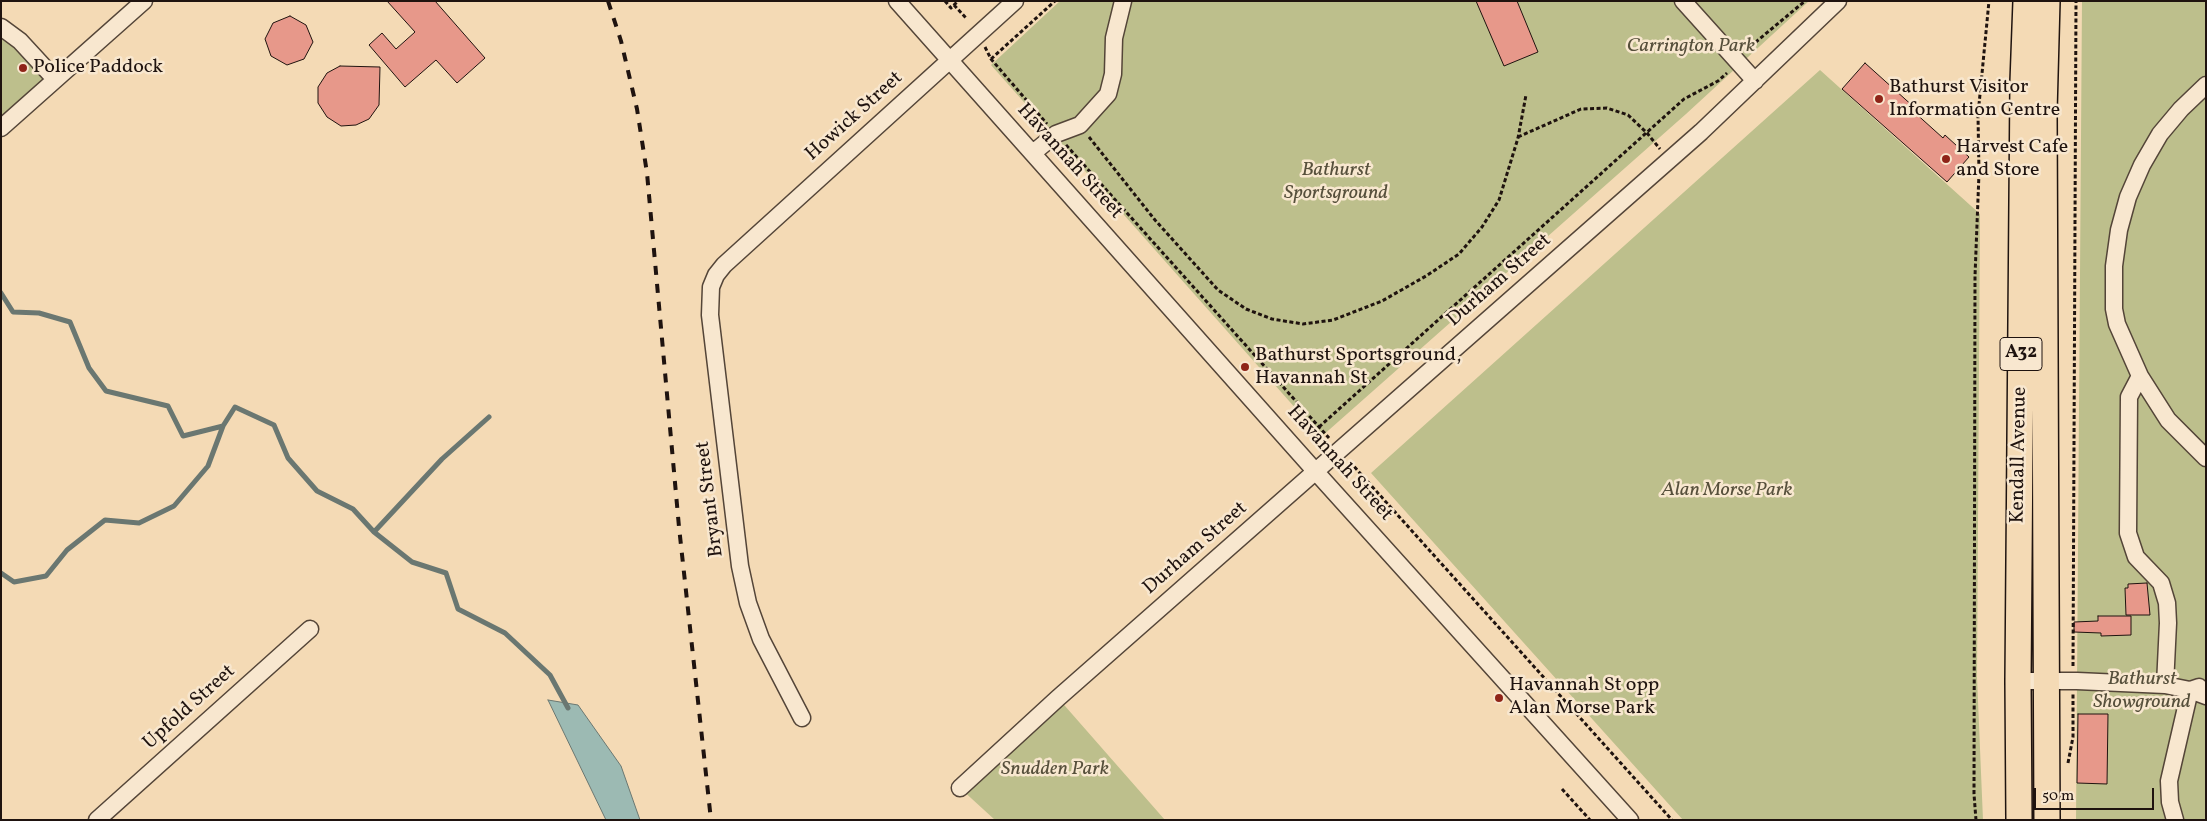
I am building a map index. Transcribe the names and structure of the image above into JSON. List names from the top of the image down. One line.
{"streets":{"highway":["A32","Kendall Avenue"],"street":["Howick Street","Havannah Street","Durham Street","Bryant Street","Upfold Street"]},"crossings":[["Howick Street","Havannah Street"],["Howick Street","Bryant Street"],["Havannah Street","Durham Street"]],"parks":["Carrington Park","Bathurst Sportsground","Alan Morse Park","Bathurst Showground","Snudden Park"],"places":["Police Paddock","Bathurst Visitor Information Centre","Harvest Cafe and Store","Bathurst Sportsground, Havannah St","Havannah St opp Alan Morse Park"],"scale_bar":"50 m"}
